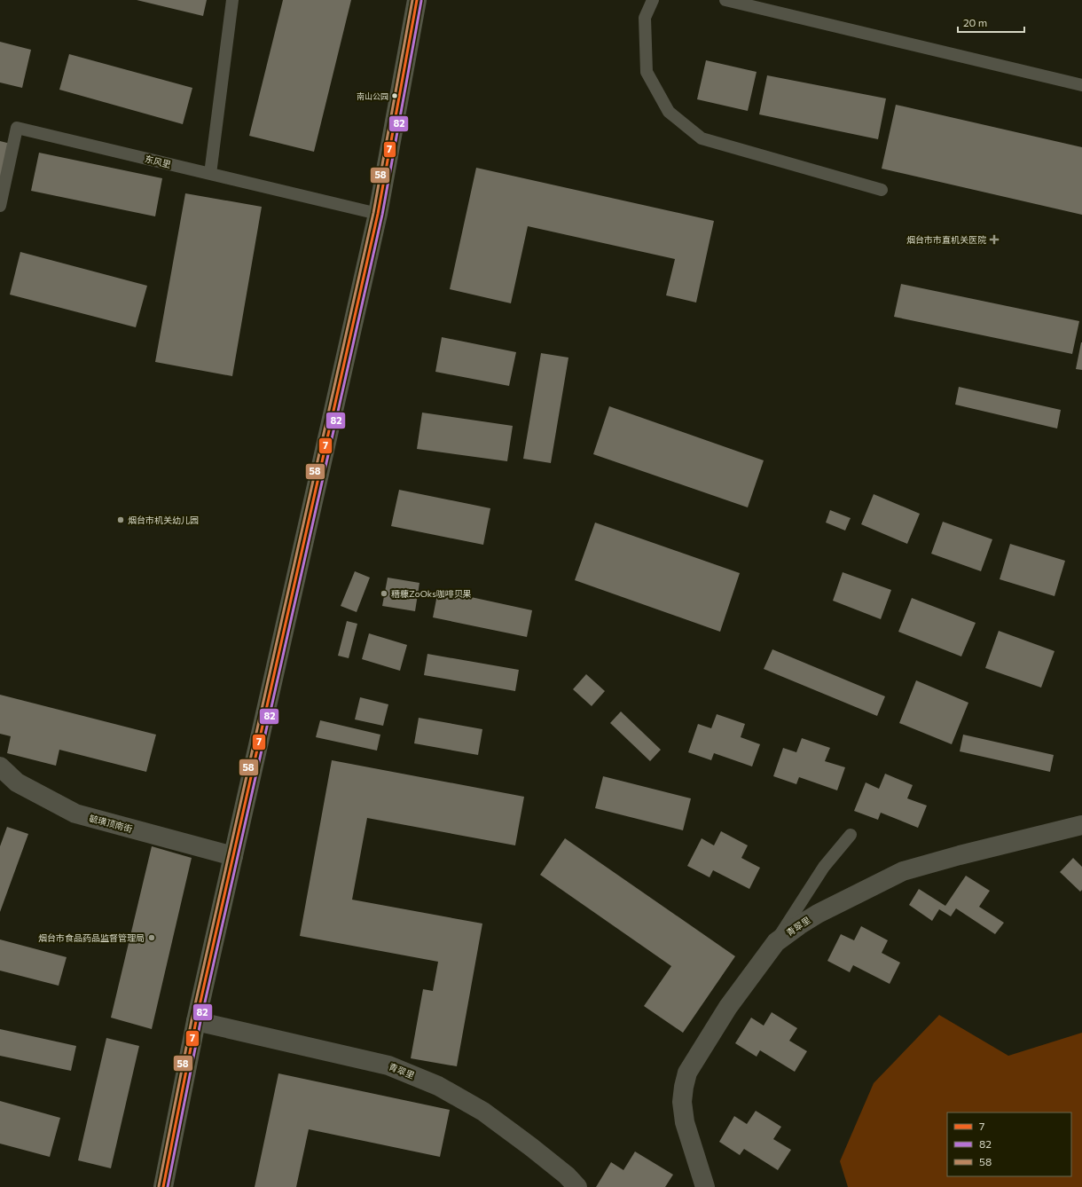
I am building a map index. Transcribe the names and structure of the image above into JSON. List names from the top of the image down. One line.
{"streets":{"street":["毓璜顶南街","青翠里"],"lane":["东风里"]},"places":{"other":["南山公园","烟台市机关幼儿园","糟糠ZoOks咖啡贝果","烟台市食品药品监督管理局"],"health":["烟台市市直机关医院"]},"lines":["transit line 7","transit line 58","transit line 82"],"legend":["7","82","58"],"scale_bar":"20 m"}
